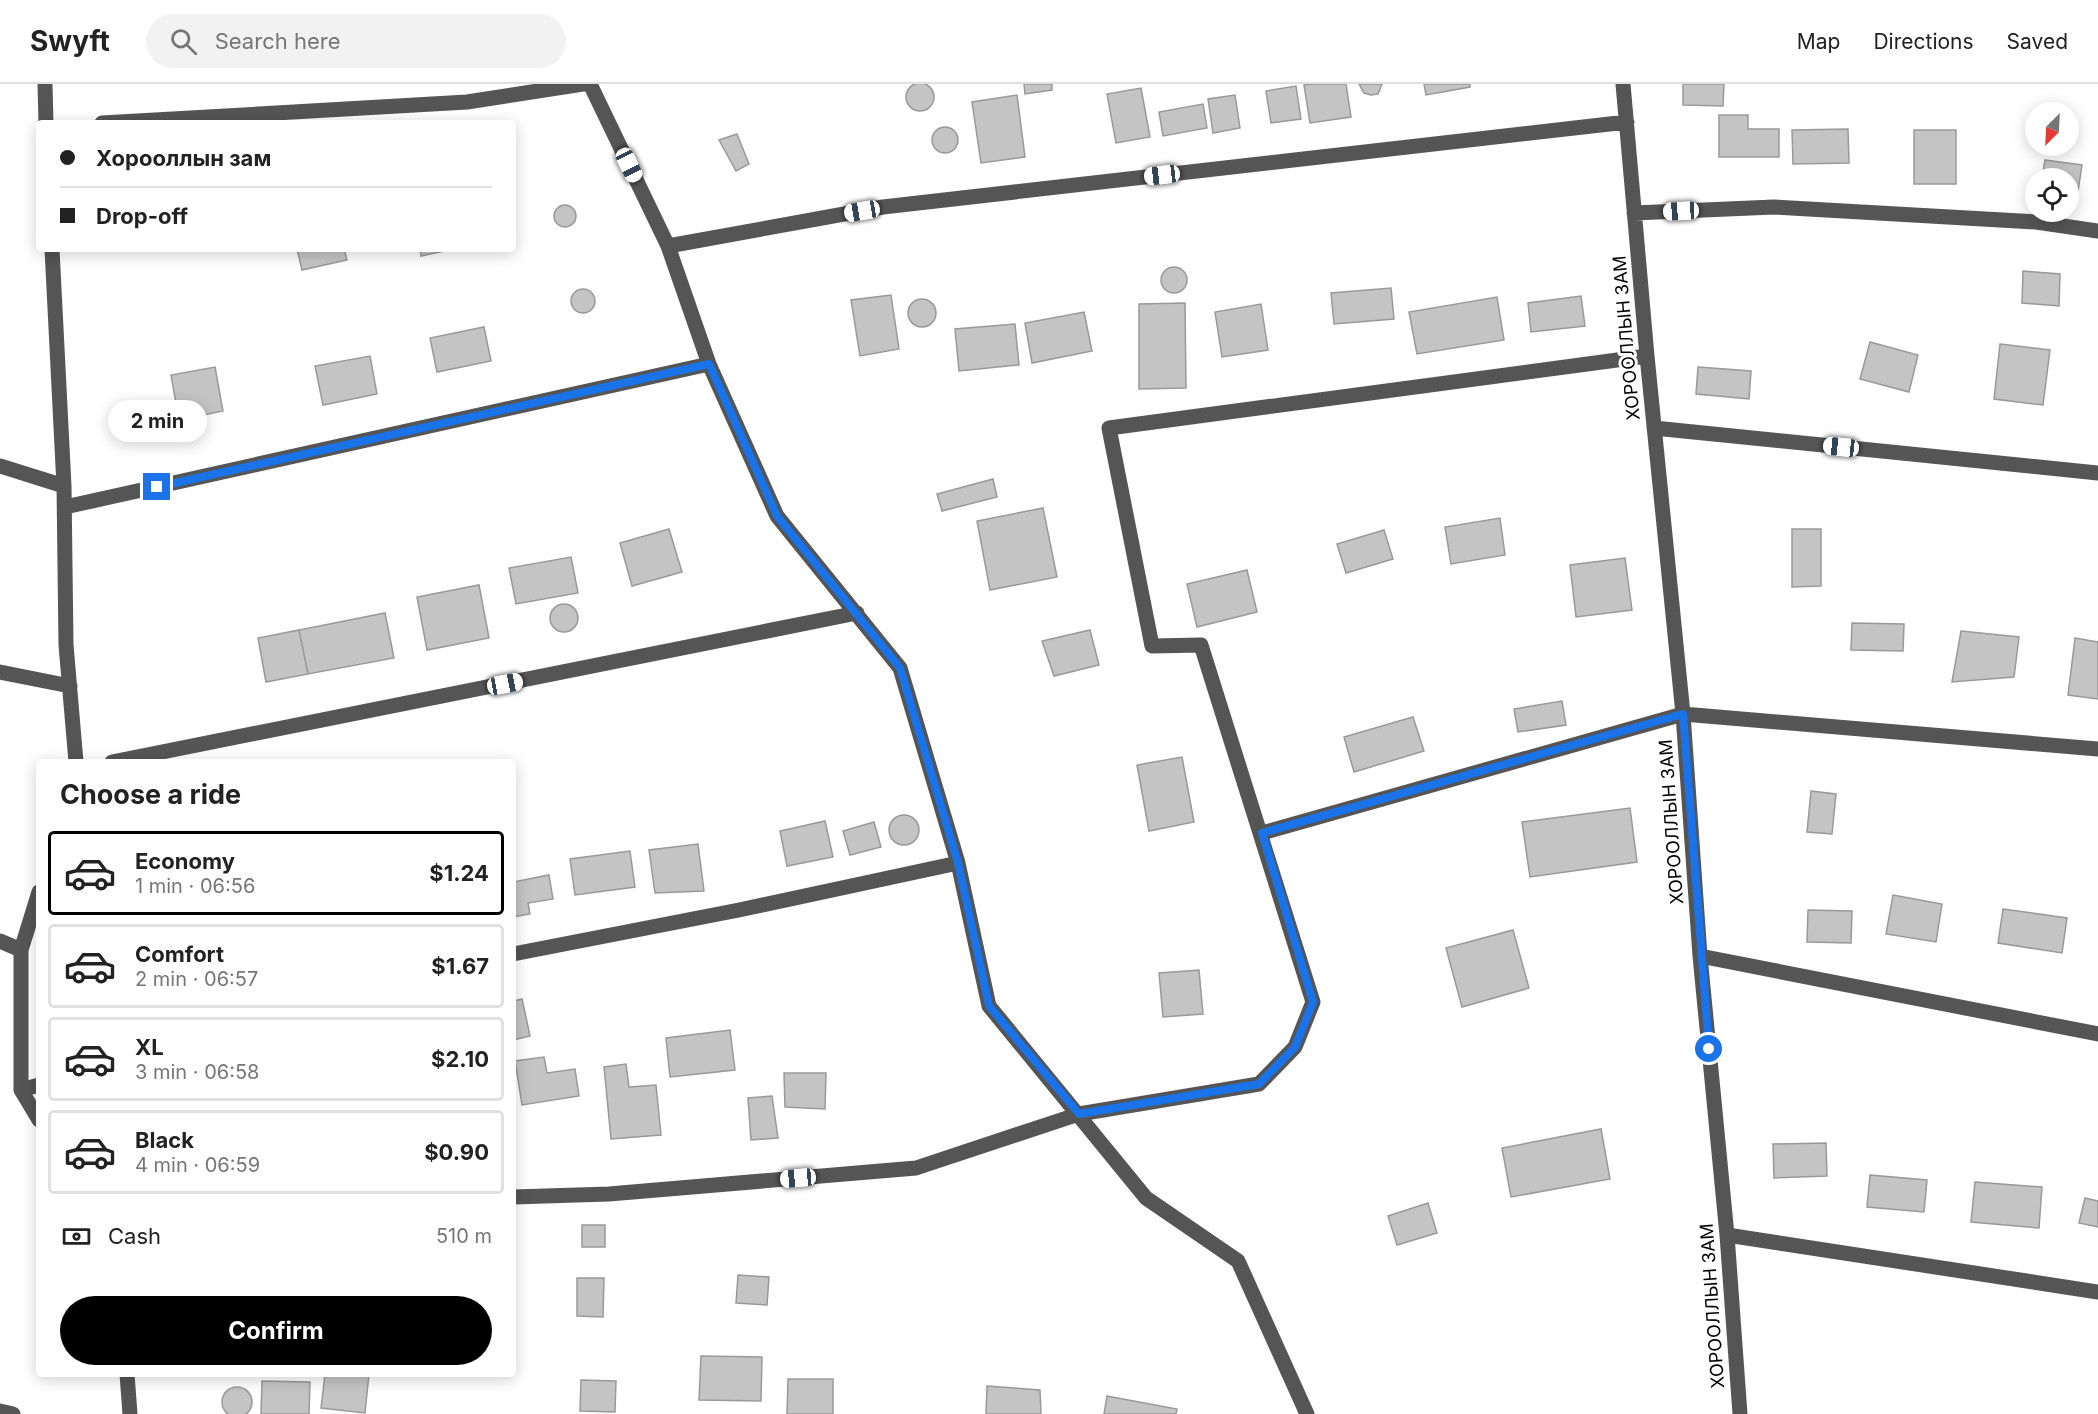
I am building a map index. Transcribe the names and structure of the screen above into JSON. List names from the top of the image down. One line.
{"streets":{"street":["ХОРООЛЛЫН ЗАМ"]},"north":"bottom left","page":{"header":"Swyft","search":"Search here","nav":["Map","Directions","Saved"],"banner":["Хорооллын зам","Drop-off"],"bubble":"2 min","heading":"Choose a ride","list":[{"name":"Economy","note":"1 min · 06:56","value":"$1.24"},{"name":"Comfort","note":"2 min · 06:57","value":"$1.67"},{"name":"XL","note":"3 min · 06:58","value":"$2.10"},{"name":"Black","note":"4 min · 06:59","value":"$0.90"}],"pay":["Cash","510 m"],"buttons":"Confirm"}}
